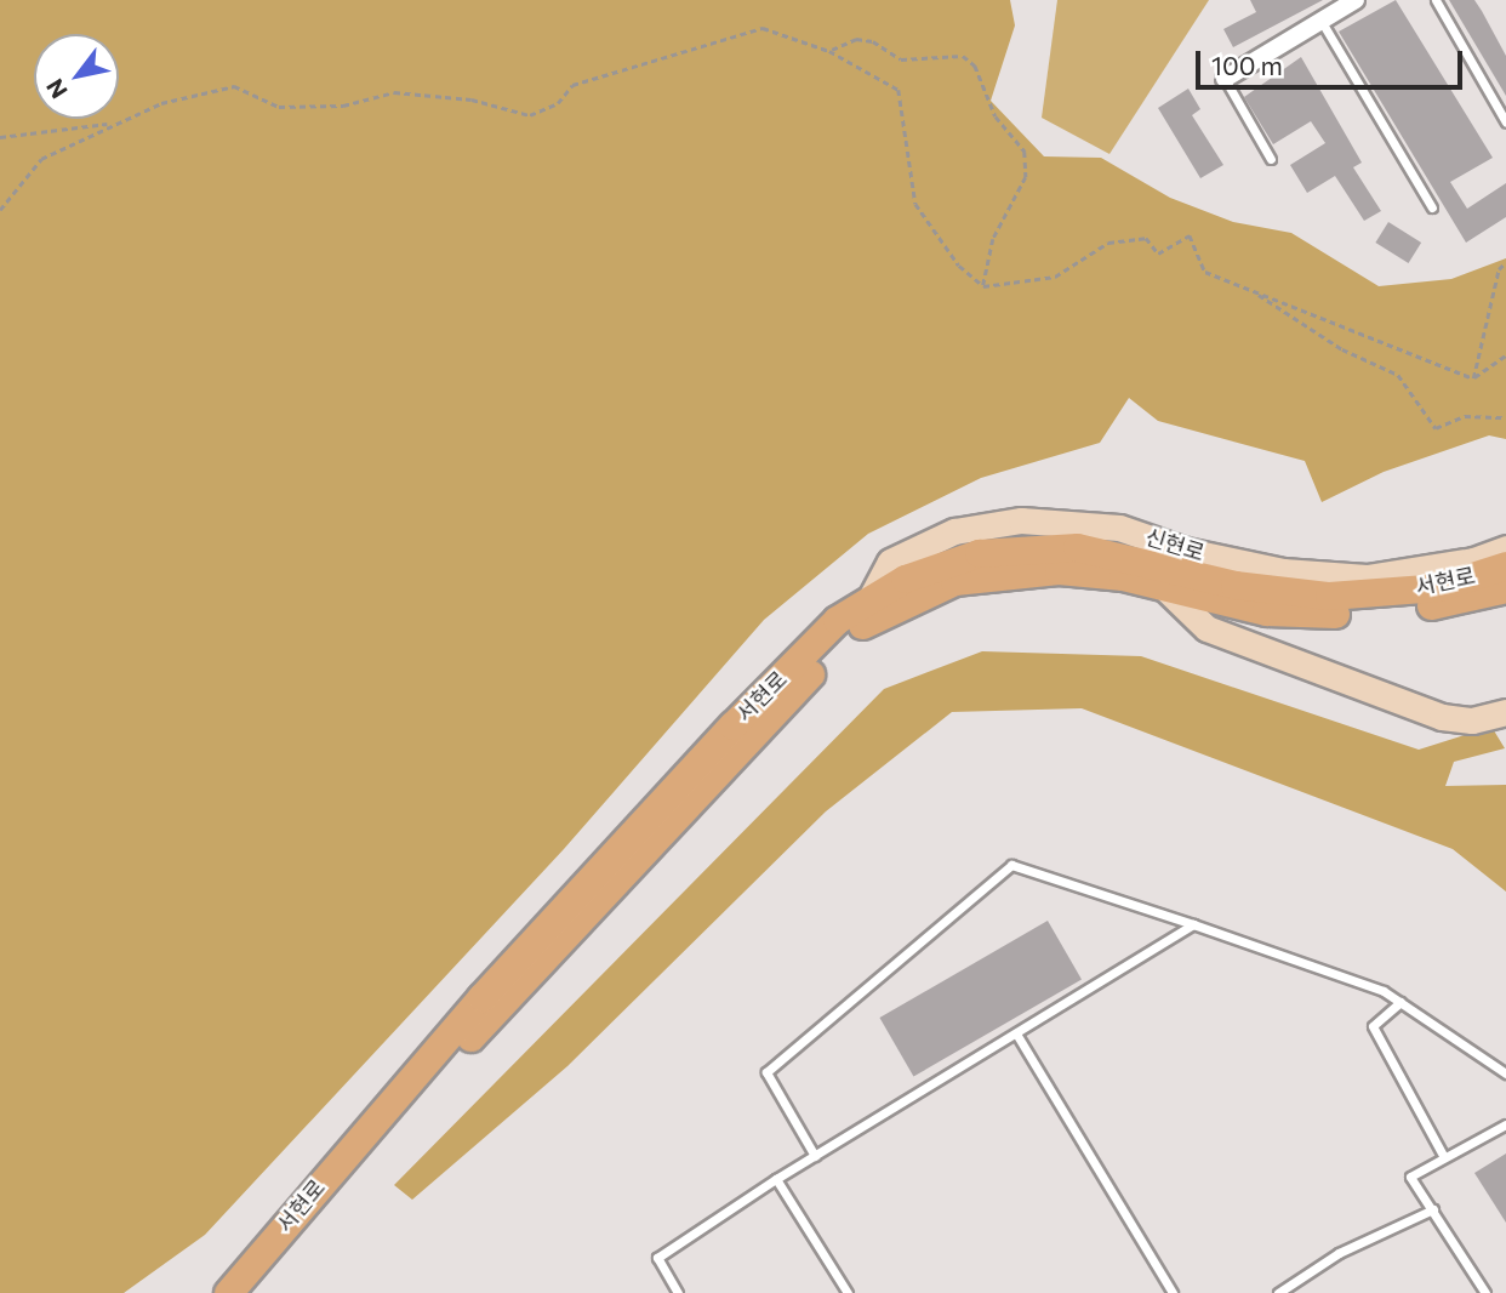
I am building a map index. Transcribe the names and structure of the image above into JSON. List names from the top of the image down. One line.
{"streets":{"main road":["신현로","서현로"]},"crossings":[["신현로","서현로"]],"scale_bar":"100 m","north":"bottom left"}
